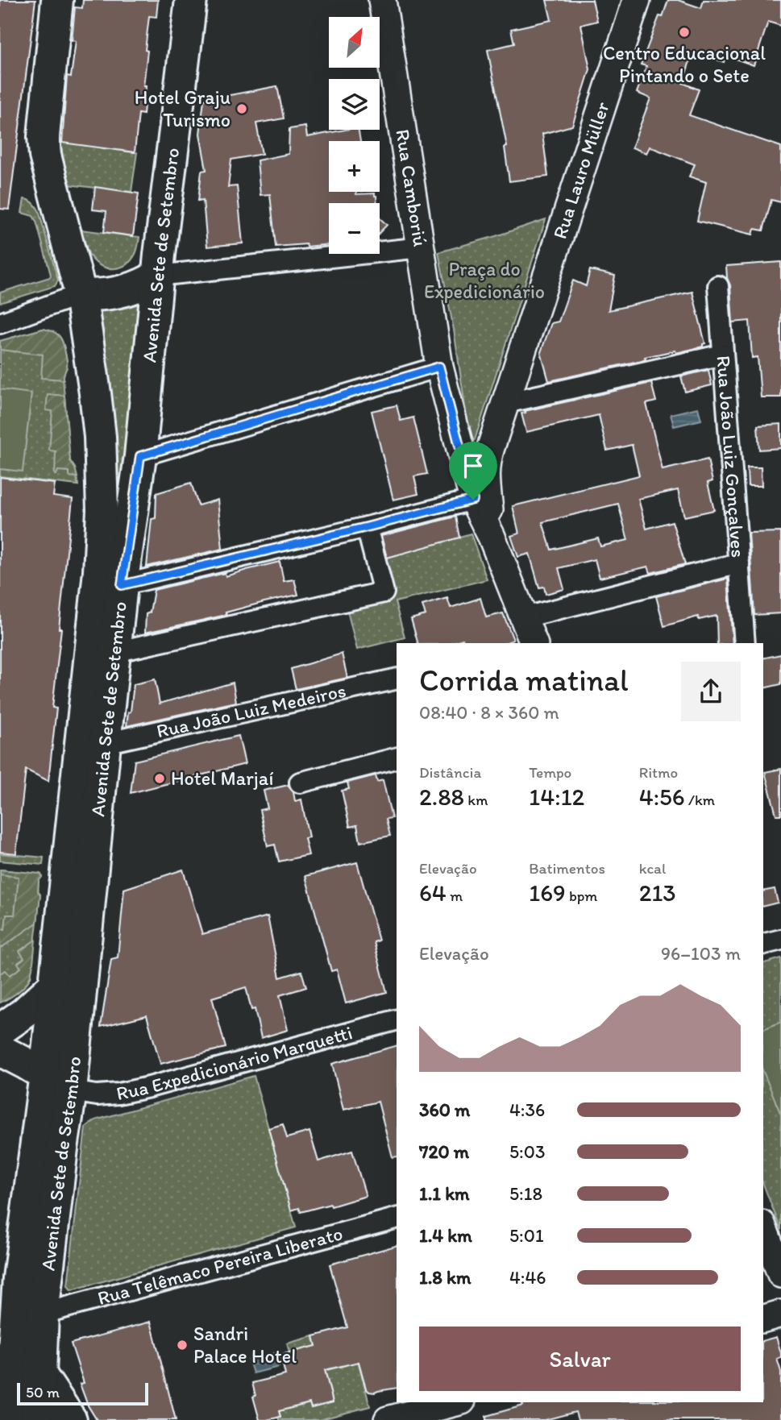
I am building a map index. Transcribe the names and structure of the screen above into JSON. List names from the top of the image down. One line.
{"streets":{"main road":["Rua Lauro Müller","Rua Camboriú","Avenida Sete de Setembro"],"street":["Rua João Luiz Gonçalves","Rua João Luiz Medeiros","Rua Expedicionário Marquetti","Rua Telêmaco Pereira Liberato"]},"crossings":[["Rua Lauro Müller","Rua Camboriú"],["Rua Lauro Müller","Rua João Luiz Gonçalves"],["Avenida Sete de Setembro","Rua João Luiz Medeiros"],["Avenida Sete de Setembro","Rua Expedicionário Marquetti"],["Avenida Sete de Setembro","Rua Telêmaco Pereira Liberato"]],"parks":["Praça do Expedicionário"],"places":["Centro Educacional Pintando o Sete","Hotel Graju Turismo","Hotel Marjaí","Sandri Palace Hotel"],"scale_bar":"50 m","north":"top right","page":{"map_buttons":["+","−"],"heading":["Corrida matinal","08:40 · 8 × 360 m"],"stats":[["Distância","2.88 km"],["Tempo","14:12"],["Ritmo","4:56 /km"],["Elevação","64 m"],["Batimentos","169 bpm"],["kcal","213"]],"chart":["Elevação","96–103 m"],"list":[{"name":"360 m","note":"4:36"},{"name":"720 m","note":"5:03"},{"name":"1.1 km","note":"5:18"},{"name":"1.4 km","note":"5:01"},{"name":"1.8 km","note":"4:46"}],"buttons":"Salvar","scale":"50 m"}}
